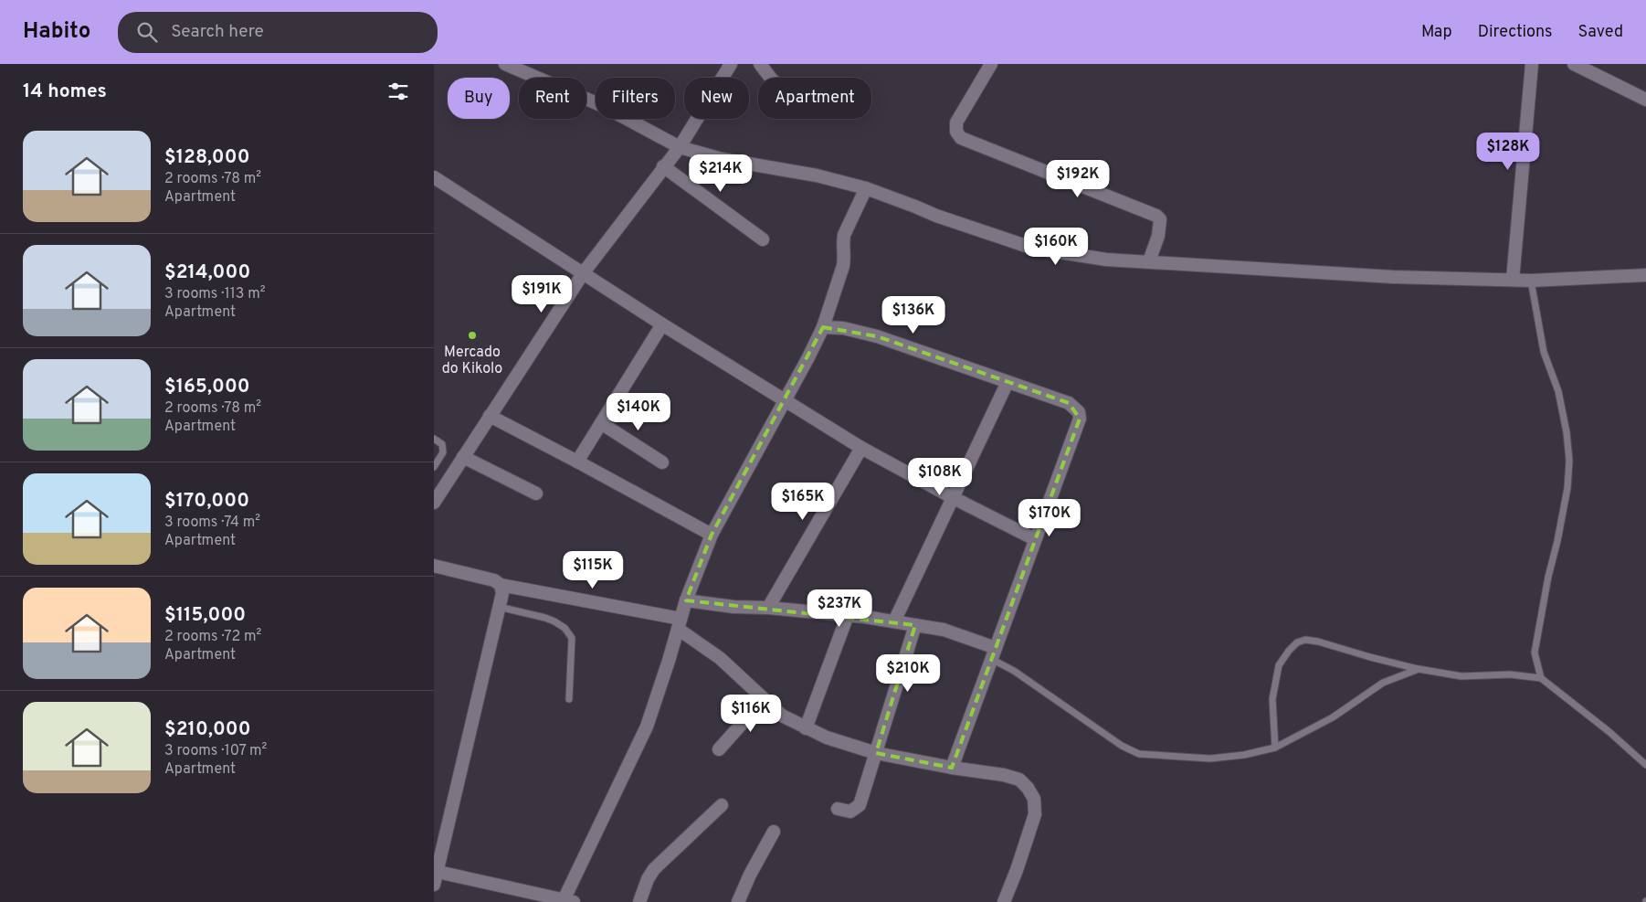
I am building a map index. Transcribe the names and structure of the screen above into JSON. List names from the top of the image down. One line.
{"places":["Mercado do Kikolo"],"page":{"header":"Habito","search":"Search here","nav":["Map","Directions","Saved"],"heading":"14 homes","chip":["Buy","Rent","Filters","New","Apartment"],"list":[{"name":"$128,000","note":"2 rooms · 78 m² · Apartment"},{"name":"$214,000","note":"3 rooms · 113 m² · Apartment"},{"name":"$165,000","note":"2 rooms · 78 m² · Apartment"},{"name":"$170,000","note":"3 rooms · 74 m² · Apartment"},{"name":"$115,000","note":"2 rooms · 72 m² · Apartment"},{"name":"$210,000","note":"3 rooms · 107 m² · Apartment"}],"price":["$128K","$214K","$192K","$160K","$191K","$136K","$140K","$108K","$165K","$170K","$115K","$237K","$210K","$116K"]}}
